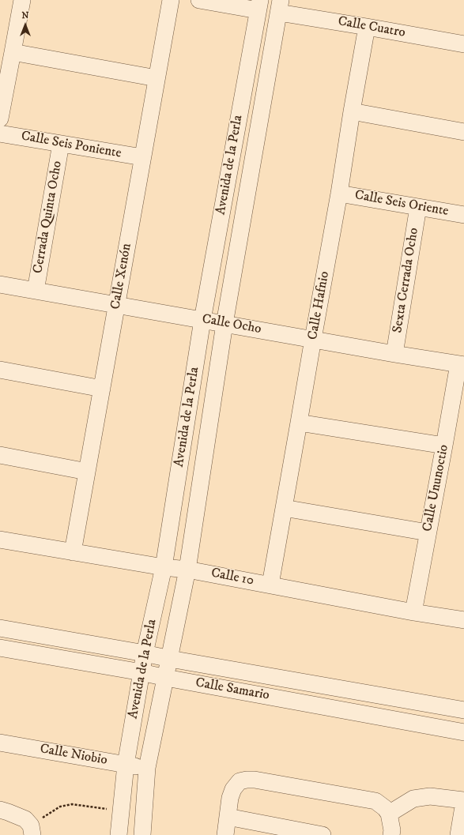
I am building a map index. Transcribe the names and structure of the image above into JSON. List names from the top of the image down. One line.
{"streets":{"street":["Calle Cuatro","Calle Seis Poniente","Avenida de la Perla","Calle Seis Oriente","Cerrada Quinta Ocho","Calle Xenón","Sexta Cerrada Ocho","Calle Hafnio","Calle Ocho","Calle Ununoctio","Calle 10","Calle Samario","Calle Niobio"]},"crossings":[["Calle Cuatro","Avenida de la Perla"],["Calle Cuatro","Calle Hafnio"],["Calle Seis Poniente","Cerrada Quinta Ocho"],["Calle Seis Poniente","Calle Xenón"],["Avenida de la Perla","Calle Ocho"],["Avenida de la Perla","Calle 10"],["Avenida de la Perla","Calle Samario"],["Avenida de la Perla","Calle Niobio"],["Calle Seis Oriente","Sexta Cerrada Ocho"],["Calle Seis Oriente","Calle Hafnio"],["Cerrada Quinta Ocho","Calle Ocho"],["Calle Xenón","Calle Ocho"],["Calle Xenón","Calle 10"],["Sexta Cerrada Ocho","Calle Ocho"],["Calle Hafnio","Calle Ocho"],["Calle Hafnio","Calle 10"],["Calle Ocho","Calle Ununoctio"],["Calle Ununoctio","Calle 10"]],"north":"top"}
